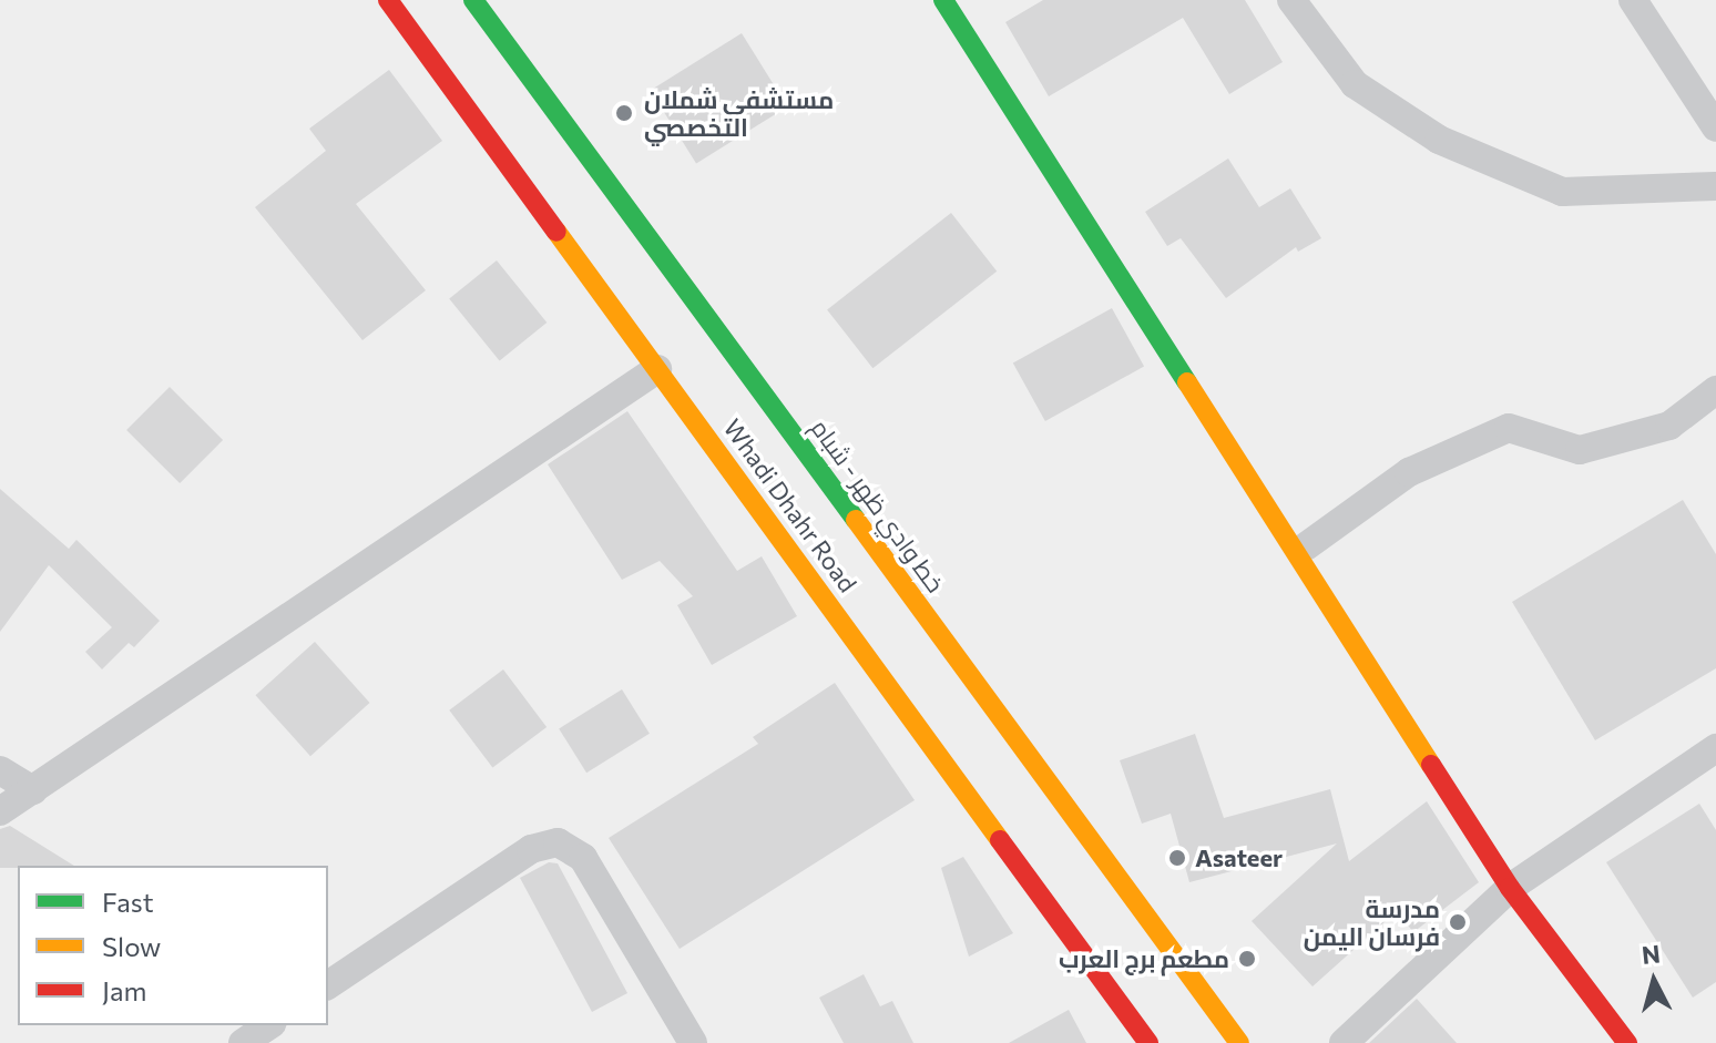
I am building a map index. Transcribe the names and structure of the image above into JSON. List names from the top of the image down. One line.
{"streets":{"main road":["Whadi Dhahr Road","خط وادي ظهر - شبام"]},"places":["مستشفى شملان التخصصي","Asateer","مدرسة فرسان اليمن","مطعم برج العرب"],"legend":["Fast","Slow","Jam"],"north":"top"}
